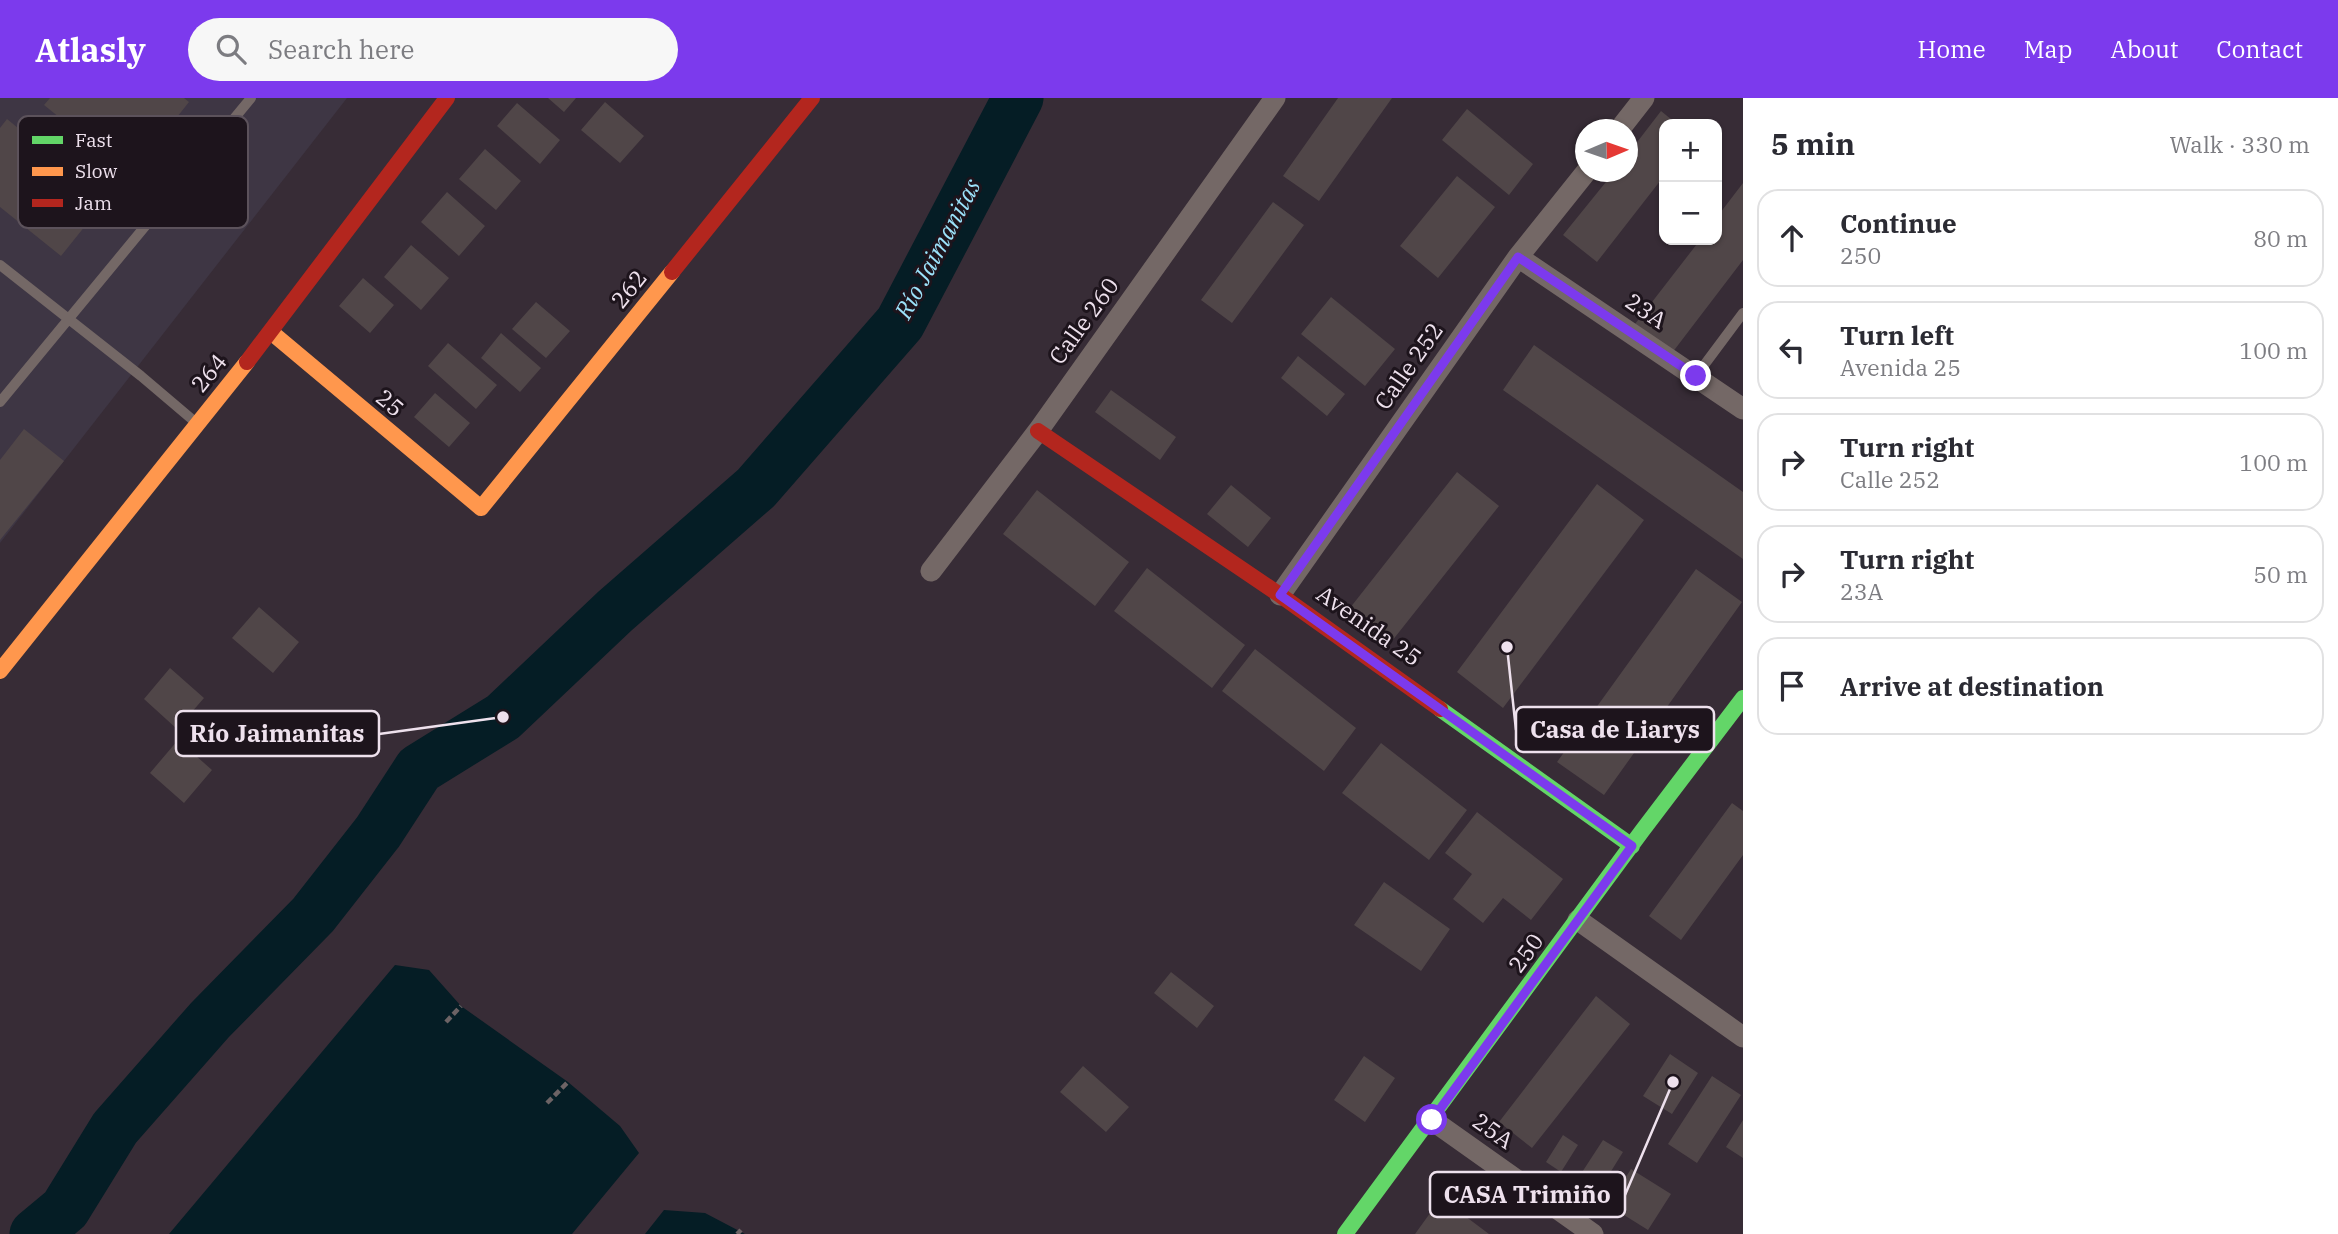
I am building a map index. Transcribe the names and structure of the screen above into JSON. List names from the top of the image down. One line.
{"streets":{"street":["262","23A","Calle 260","Calle 252","264","25","Avenida 25","250","25A"]},"crossings":[["262","25"],["23A","Calle 252"],["Calle 260","Avenida 25"],["Calle 252","Avenida 25"],["264","25"],["Avenida 25","250"],["250","25A"]],"water":["Río Jaimanitas"],"places":["Casa de Liarys","Río Jaimanitas","CASA Trimiño"],"legend":["Fast","Slow","Jam"],"north":"right","page":{"header":"Atlasly","search":"Search here","nav":["Home","Map","About","Contact"],"heading":["5 min","Walk · 330 m"],"map_buttons":["+","−"],"list":[["Continue","250","80 m"],["Turn left","Avenida 25","100 m"],["Turn right","Calle 252","100 m"],["Turn right","23A","50 m"],"Arrive at destination"]}}
